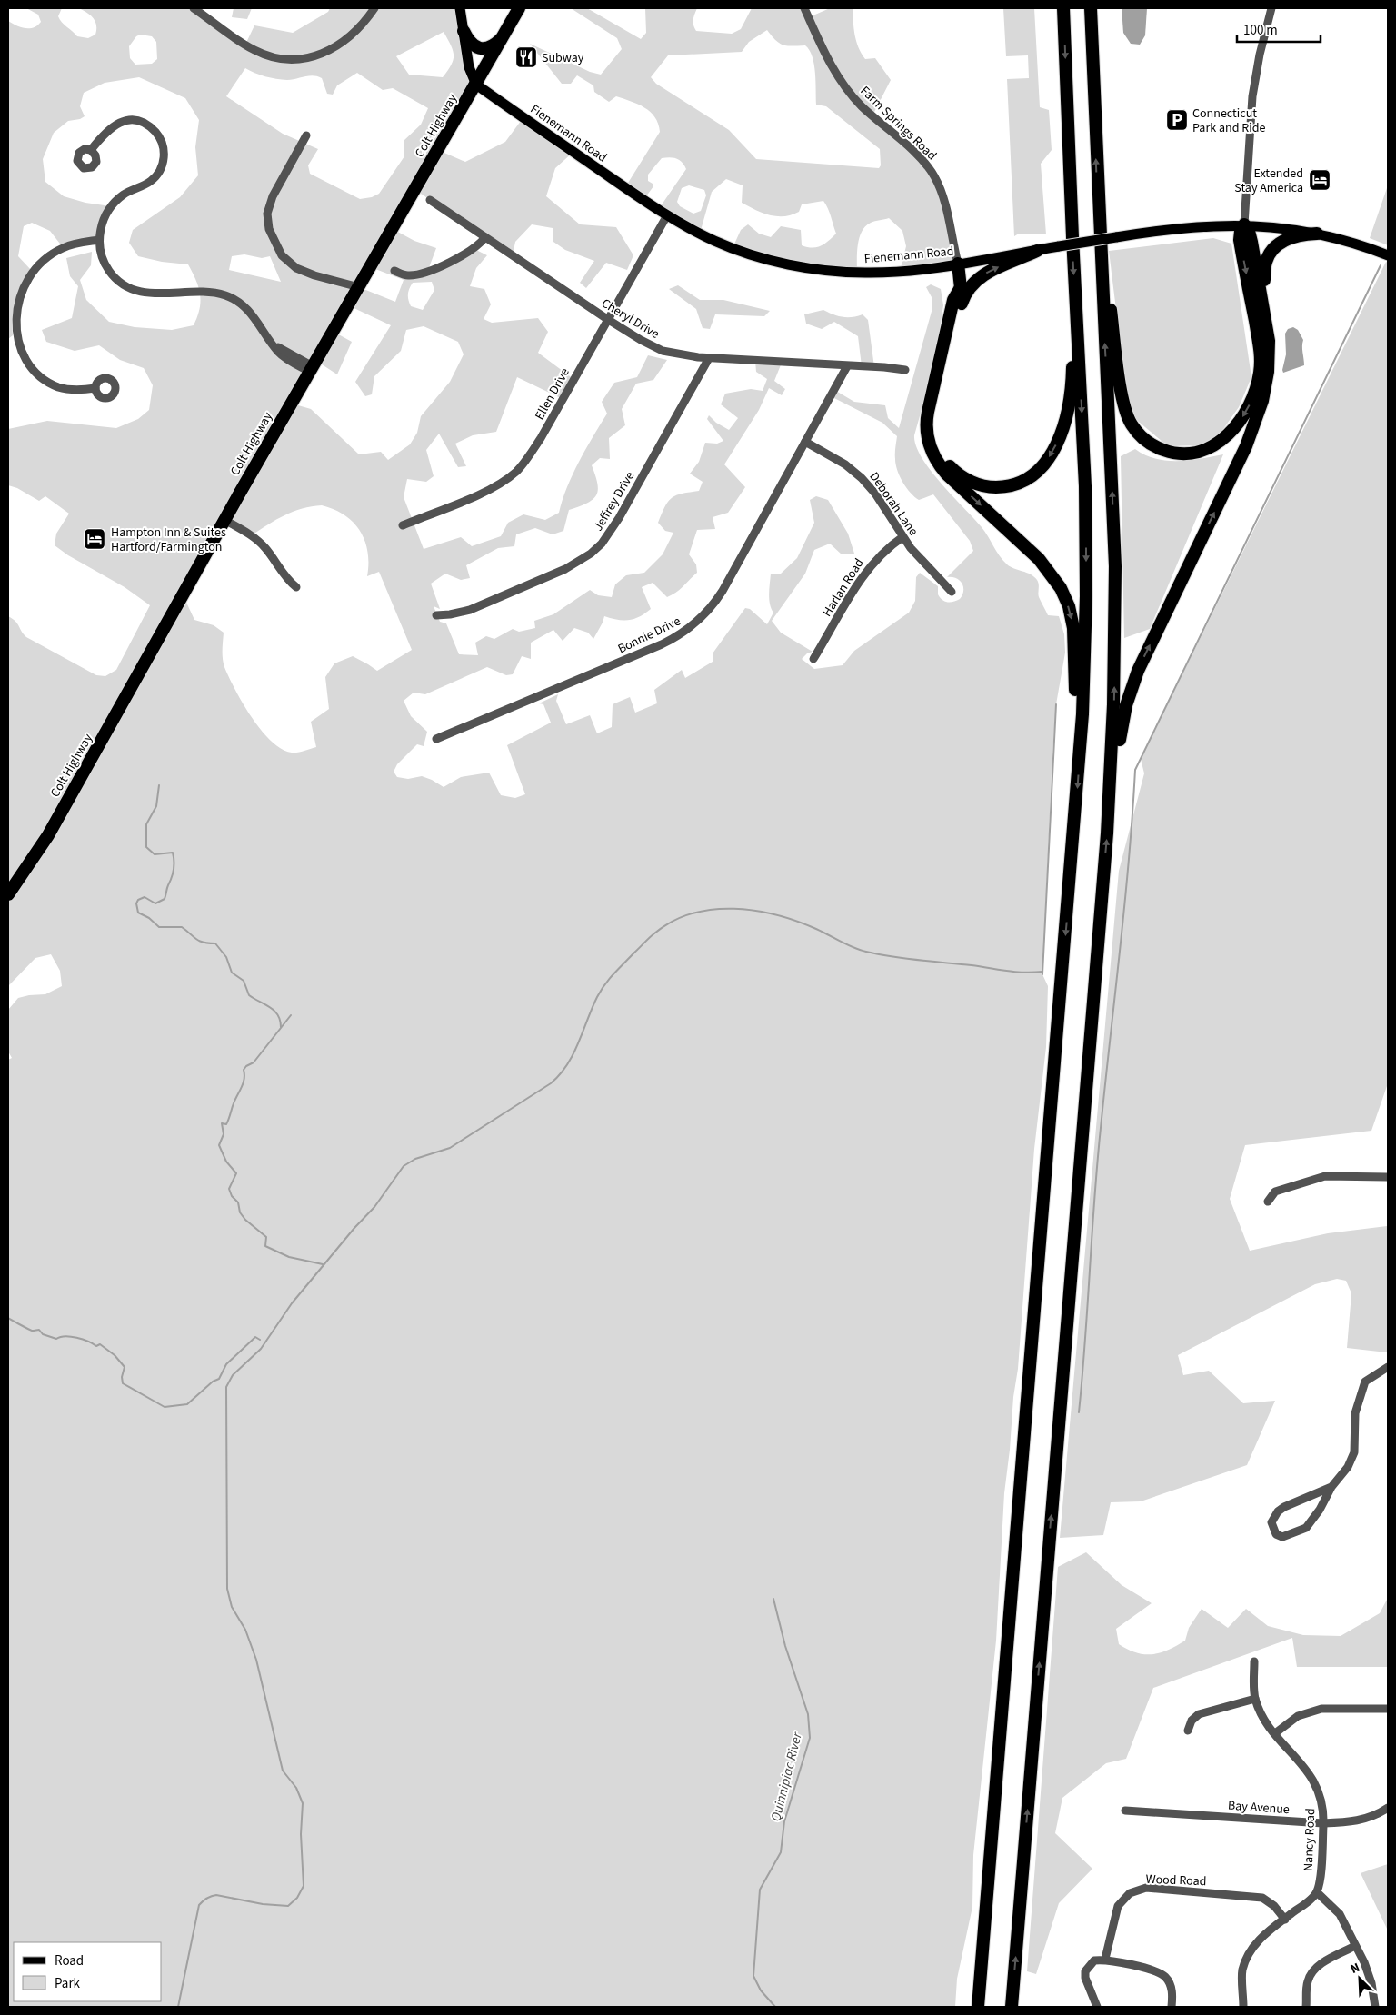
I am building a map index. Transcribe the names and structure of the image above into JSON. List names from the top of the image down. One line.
{"streets":{"highway":["Colt Highway"],"main road":["Fienemann Road"],"street":["Farm Springs Road","Cheryl Drive","Ellen Drive","Jeffrey Drive","Deborah Lane","Harlan Road","Bonnie Drive","Bay Avenue","Nancy Road","Wood Road"]},"crossings":[["Farm Springs Road","Fienemann Road"],["Colt Highway","Fienemann Road"],["Fienemann Road","Ellen Drive"],["Cheryl Drive","Ellen Drive"],["Cheryl Drive","Jeffrey Drive"],["Cheryl Drive","Bonnie Drive"],["Deborah Lane","Harlan Road"],["Deborah Lane","Bonnie Drive"],["Bay Avenue","Nancy Road"]],"water":["Quinnipiac River"],"places":{"restaurant":["Subway"],"parking":["Connecticut Park and Ride"],"hotel":["Extended Stay America","Hampton Inn & Suites Hartford/Farmington"]},"legend":["Road","Park"],"scale_bar":"100 m","north":"top left"}
